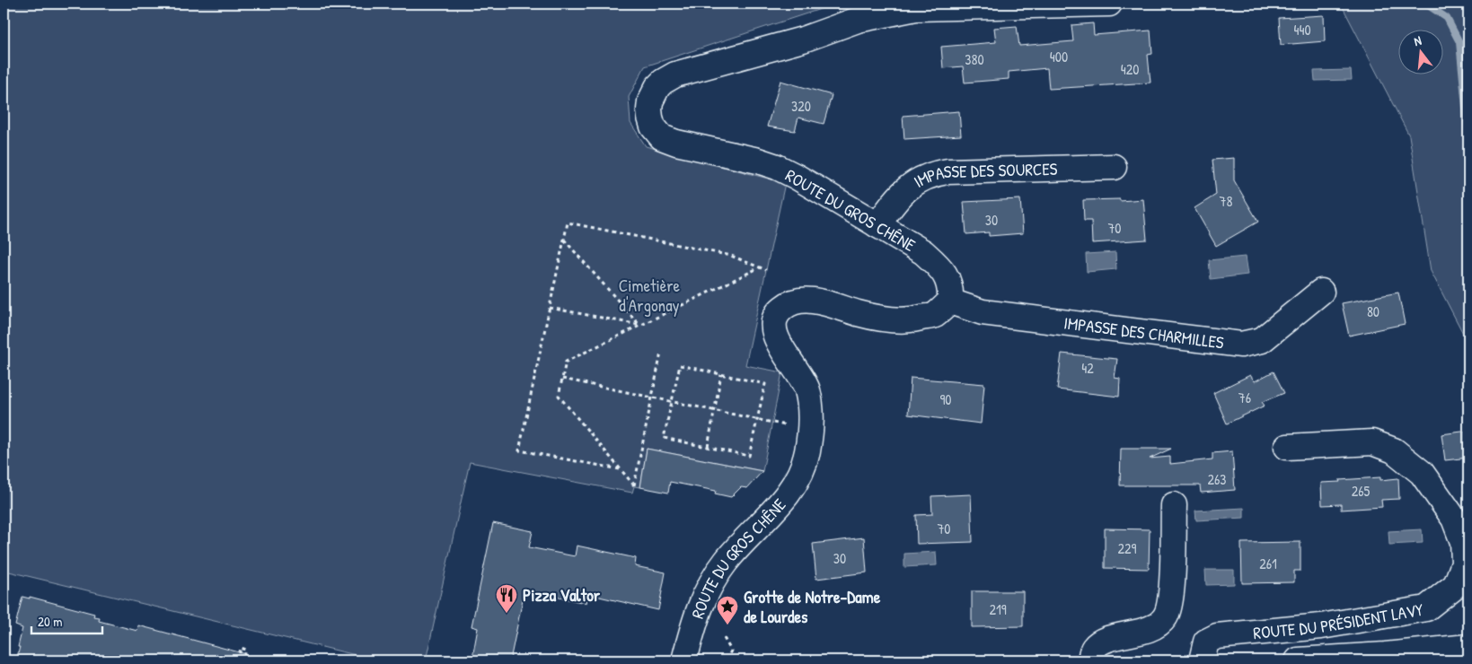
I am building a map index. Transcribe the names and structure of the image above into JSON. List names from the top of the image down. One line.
{"streets":{"street":["IMPASSE DES SOURCES","ROUTE DU GROS CHÊNE","IMPASSE DES CHARMILLES","ROUTE DU PRÉSIDENT LAVY"]},"crossings":[["IMPASSE DES SOURCES","ROUTE DU GROS CHÊNE"],["ROUTE DU GROS CHÊNE","IMPASSE DES CHARMILLES"]],"parks":["Cimetière d'Argonay"],"places":{"restaurant":["Pizza Valtor"],"place":["Grotte de Notre-Dame de Lourdes"]},"house_numbers":["440","400","380","420","320","78","30","70","80","42","76","90","263","265","70","229","30","261","219"],"scale_bar":"20 m","north":"top"}
